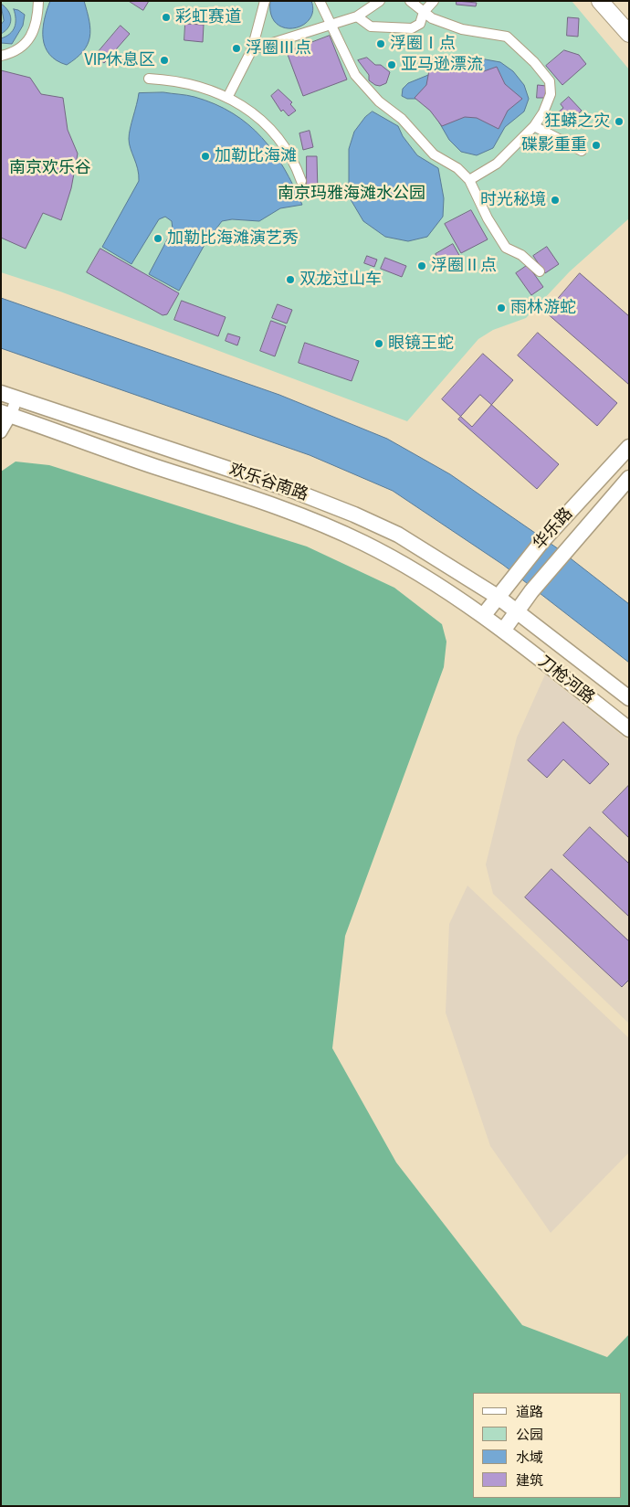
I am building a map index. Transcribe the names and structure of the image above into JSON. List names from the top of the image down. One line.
{"streets":{"street":["欢乐谷南路","华乐路","刀枪河路"]},"crossings":[["欢乐谷南路","华乐路"],["欢乐谷南路","刀枪河路"],["华乐路","刀枪河路"]],"parks":["南京欢乐谷","南京玛雅海滩水公园"],"places":["彩虹赛道","浮圈Ⅰ点","浮圈Ⅲ点","VIP休息区","亚马逊漂流","狂蟒之灾","碟影重重","加勒比海滩","时光秘境","加勒比海滩演艺秀","浮圈Ⅱ点","双龙过山车","雨林游蛇","眼镜王蛇"],"legend":["道路","公园","水域","建筑"]}
